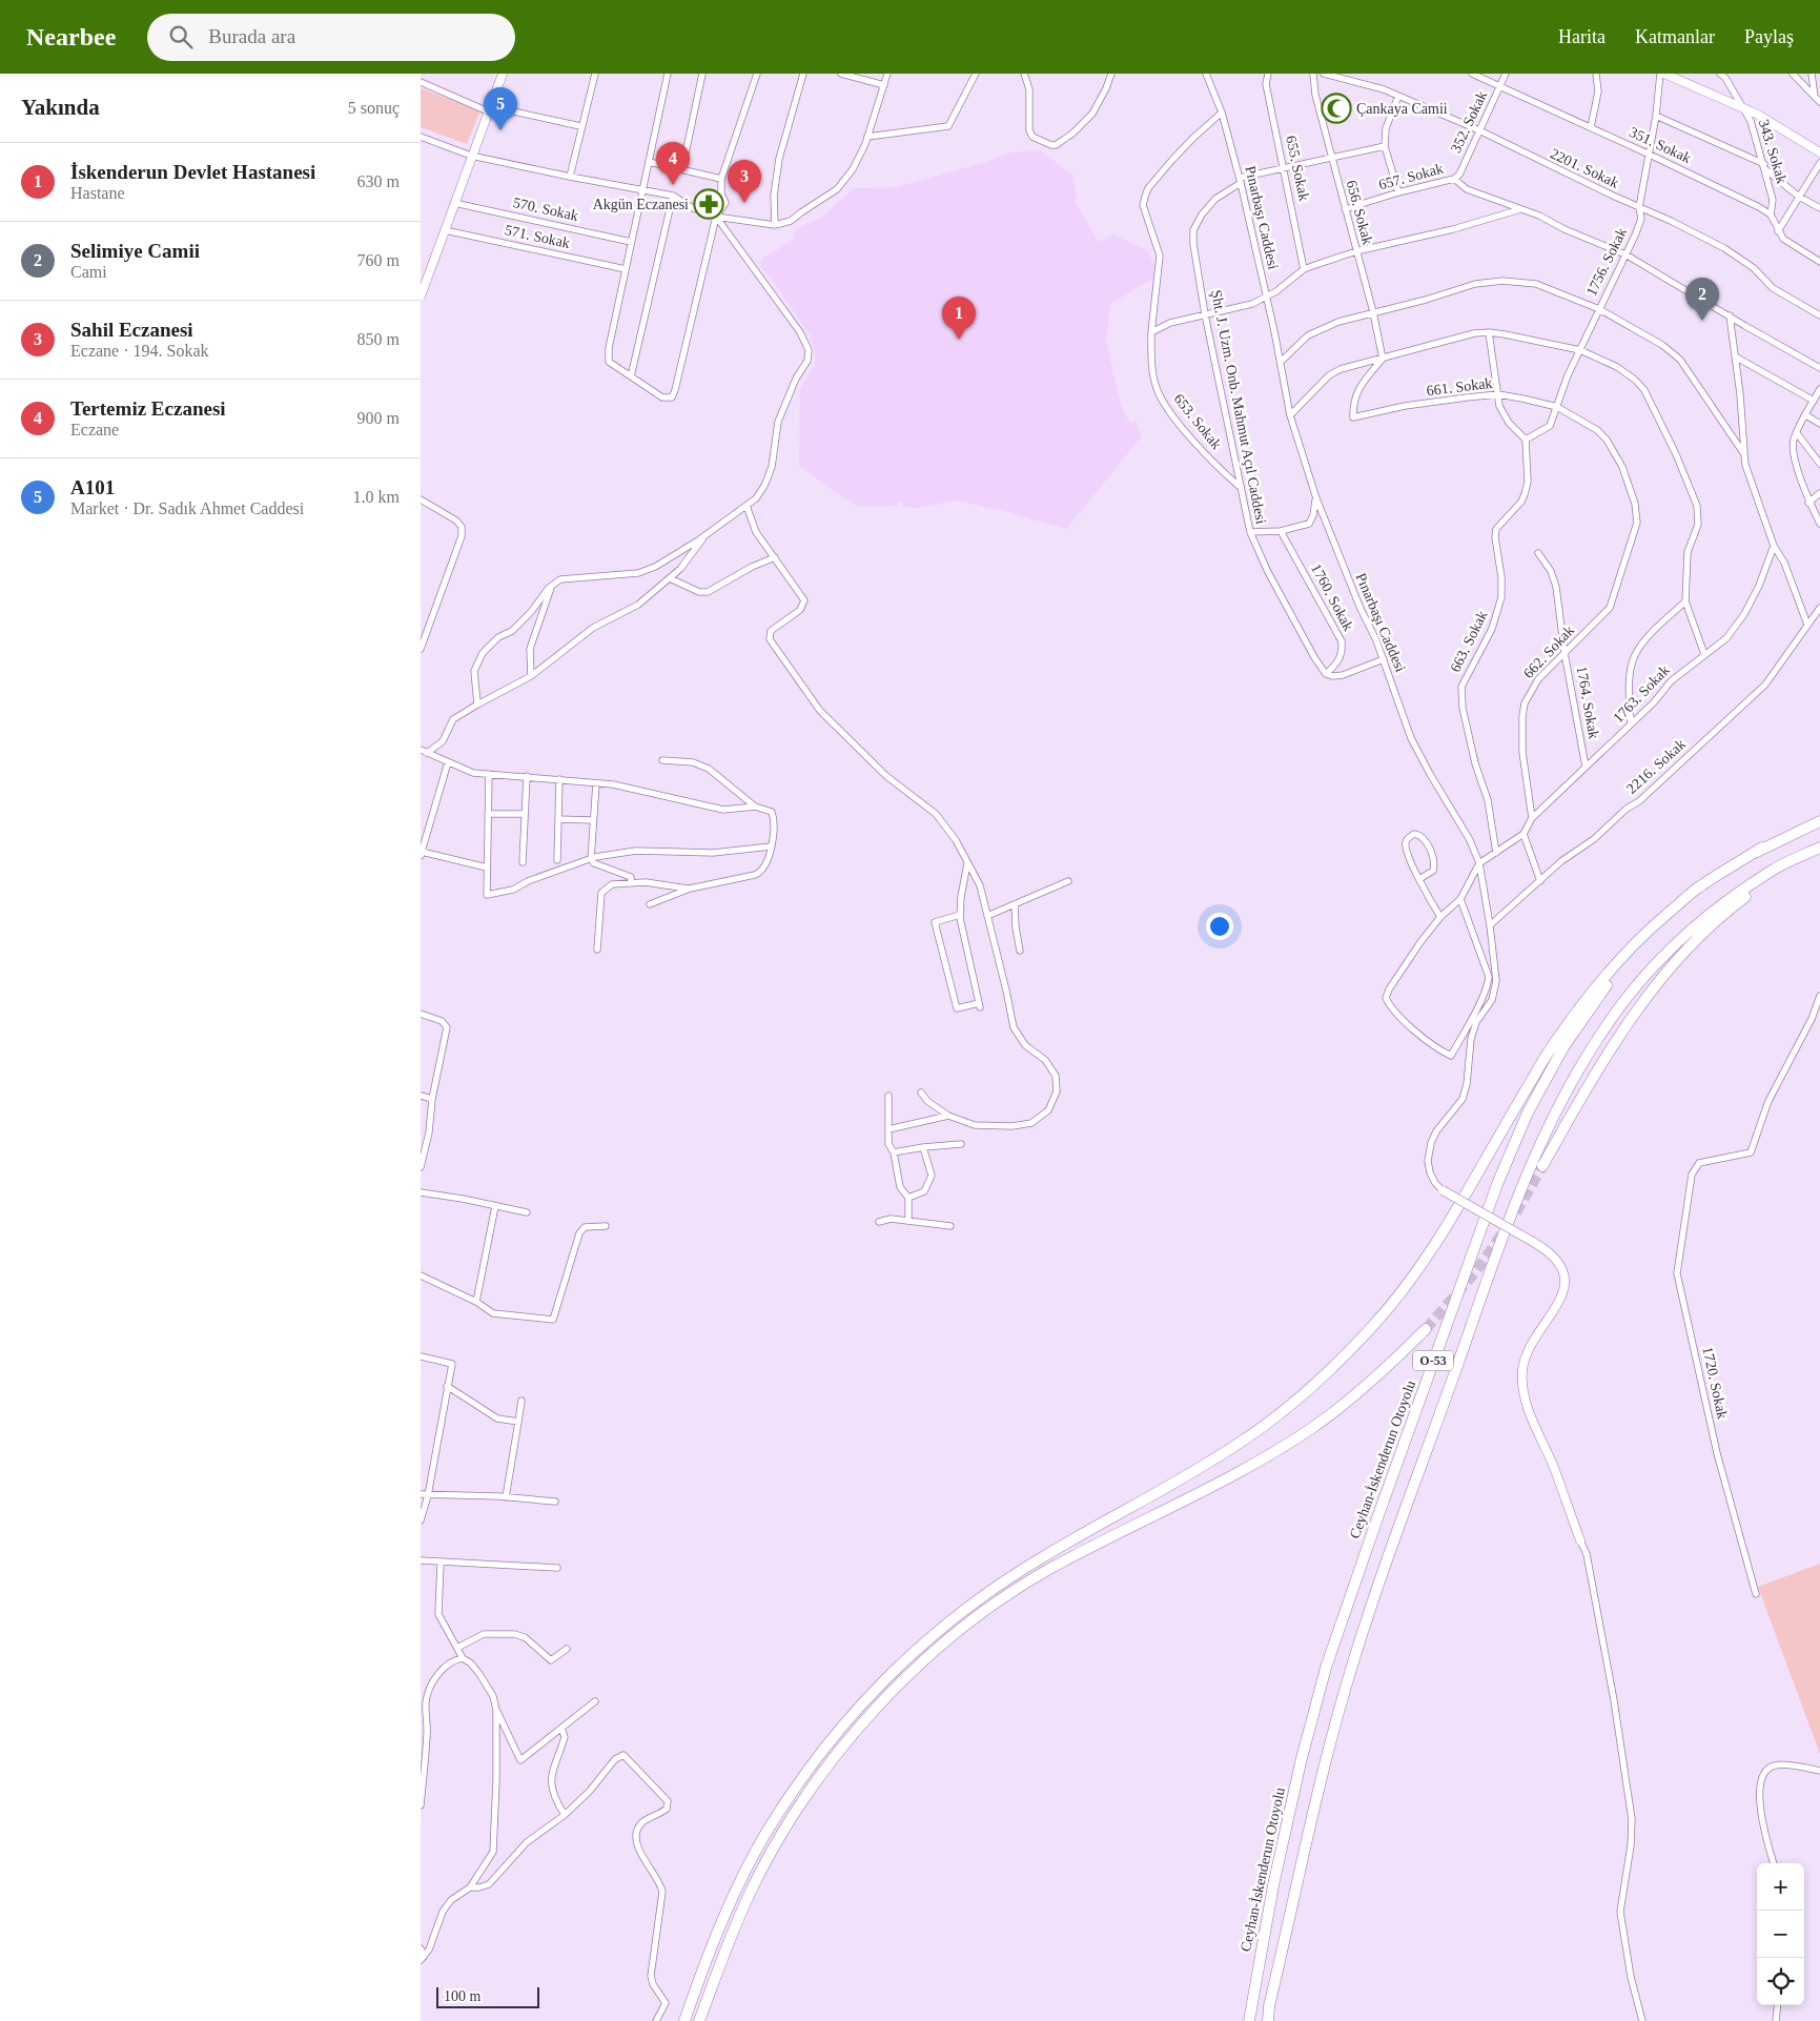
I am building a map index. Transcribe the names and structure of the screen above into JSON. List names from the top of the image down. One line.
{"streets":{"highway":["O-53","Ceyhan-İskenderun Otoyolu"],"street":["352. Sokak","351. Sokak","343. Sokak","655. Sokak","2201. Sokak","657. Sokak","570. Sokak","656. Sokak","Pınarbaşı Caddesi","571. Sokak","1756. Sokak","661. Sokak","Şht. J. Uzm. Onb. Mahmut Açıl Caddesi","653. Sokak","1760. Sokak","663. Sokak","662. Sokak","1763. Sokak","1764. Sokak","2216. Sokak","1720. Sokak"]},"crossings":[["352. Sokak","351. Sokak"],["352. Sokak","2201. Sokak"],["352. Sokak","657. Sokak"],["351. Sokak","343. Sokak"],["351. Sokak","1756. Sokak"],["655. Sokak","Şht. J. Uzm. Onb. Mahmut Açıl Caddesi"],["2201. Sokak","1756. Sokak"],["657. Sokak","656. Sokak"],["657. Sokak","1756. Sokak"],["656. Sokak","661. Sokak"],["656. Sokak","Şht. J. Uzm. Onb. Mahmut Açıl Caddesi"],["Pınarbaşı Caddesi","Şht. J. Uzm. Onb. Mahmut Açıl Caddesi"],["Pınarbaşı Caddesi","653. Sokak"],["Pınarbaşı Caddesi","1763. Sokak"],["Pınarbaşı Caddesi","2216. Sokak"],["1756. Sokak","661. Sokak"],["1756. Sokak","663. Sokak"],["661. Sokak","662. Sokak"],["Şht. J. Uzm. Onb. Mahmut Açıl Caddesi","653. Sokak"],["Şht. J. Uzm. Onb. Mahmut Açıl Caddesi","1760. Sokak"],["663. Sokak","1763. Sokak"],["662. Sokak","1763. Sokak"],["662. Sokak","1764. Sokak"],["1763. Sokak","1764. Sokak"]],"places":{"mosque":["Çankaya Camii"],"pharmacy":["Akgün Eczanesi"]},"scale_bar":"100 m","page":{"header":"Nearbee","search":"Burada ara","nav":["Harita","Katmanlar","Paylaş"],"heading":["Yakında","5 sonuç"],"pins":["5","4","3","2","1"],"list":[{"mark":"1","name":"İskenderun Devlet Hastanesi","note":"Hastane","value":"630 m"},{"mark":"2","name":"Selimiye Camii","note":"Cami","value":"760 m"},{"mark":"3","name":"Sahil Eczanesi","note":"Eczane · 194. Sokak","value":"850 m"},{"mark":"4","name":"Tertemiz Eczanesi","note":"Eczane","value":"900 m"},{"mark":"5","name":"A101","note":"Market · Dr. Sadık Ahmet Caddesi","value":"1.0 km"}],"map_buttons":["+","−"],"scale":"100 m"}}
